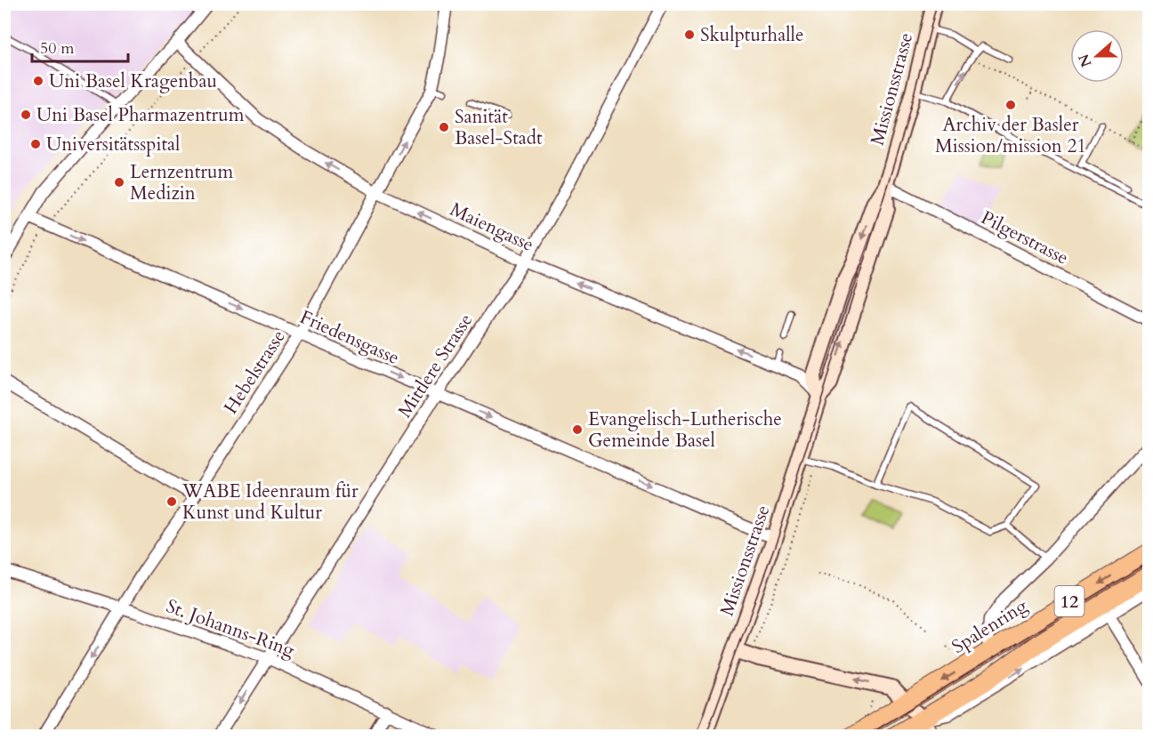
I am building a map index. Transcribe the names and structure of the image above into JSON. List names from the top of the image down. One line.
{"streets":{"main road":["Missionsstrasse","12","Spalenring"],"street":["Maiengasse","Pilgerstrasse","Friedensgasse","Mittlere Strasse","Hebelstrasse","St. Johanns-Ring"]},"crossings":[["Missionsstrasse","Maiengasse"],["Missionsstrasse","Pilgerstrasse"],["Missionsstrasse","Friedensgasse"],["Maiengasse","Mittlere Strasse"],["Maiengasse","Hebelstrasse"],["Friedensgasse","Mittlere Strasse"],["Friedensgasse","Hebelstrasse"],["Mittlere Strasse","St. Johanns-Ring"],["Hebelstrasse","St. Johanns-Ring"]],"one_way":["Maiengasse","Friedensgasse"],"places":["Skulpturhalle","Uni Basel Kragenbau","Archiv der Basler Mission/mission 21","Uni Basel Pharmazentrum","Sanität Basel-Stadt","Universitätsspital","Lernzentrum Medizin","Evangelisch-Lutherische Gemeinde Basel","WABE Ideenraum für Kunst und Kultur"],"scale_bar":"50 m","north":"left"}
